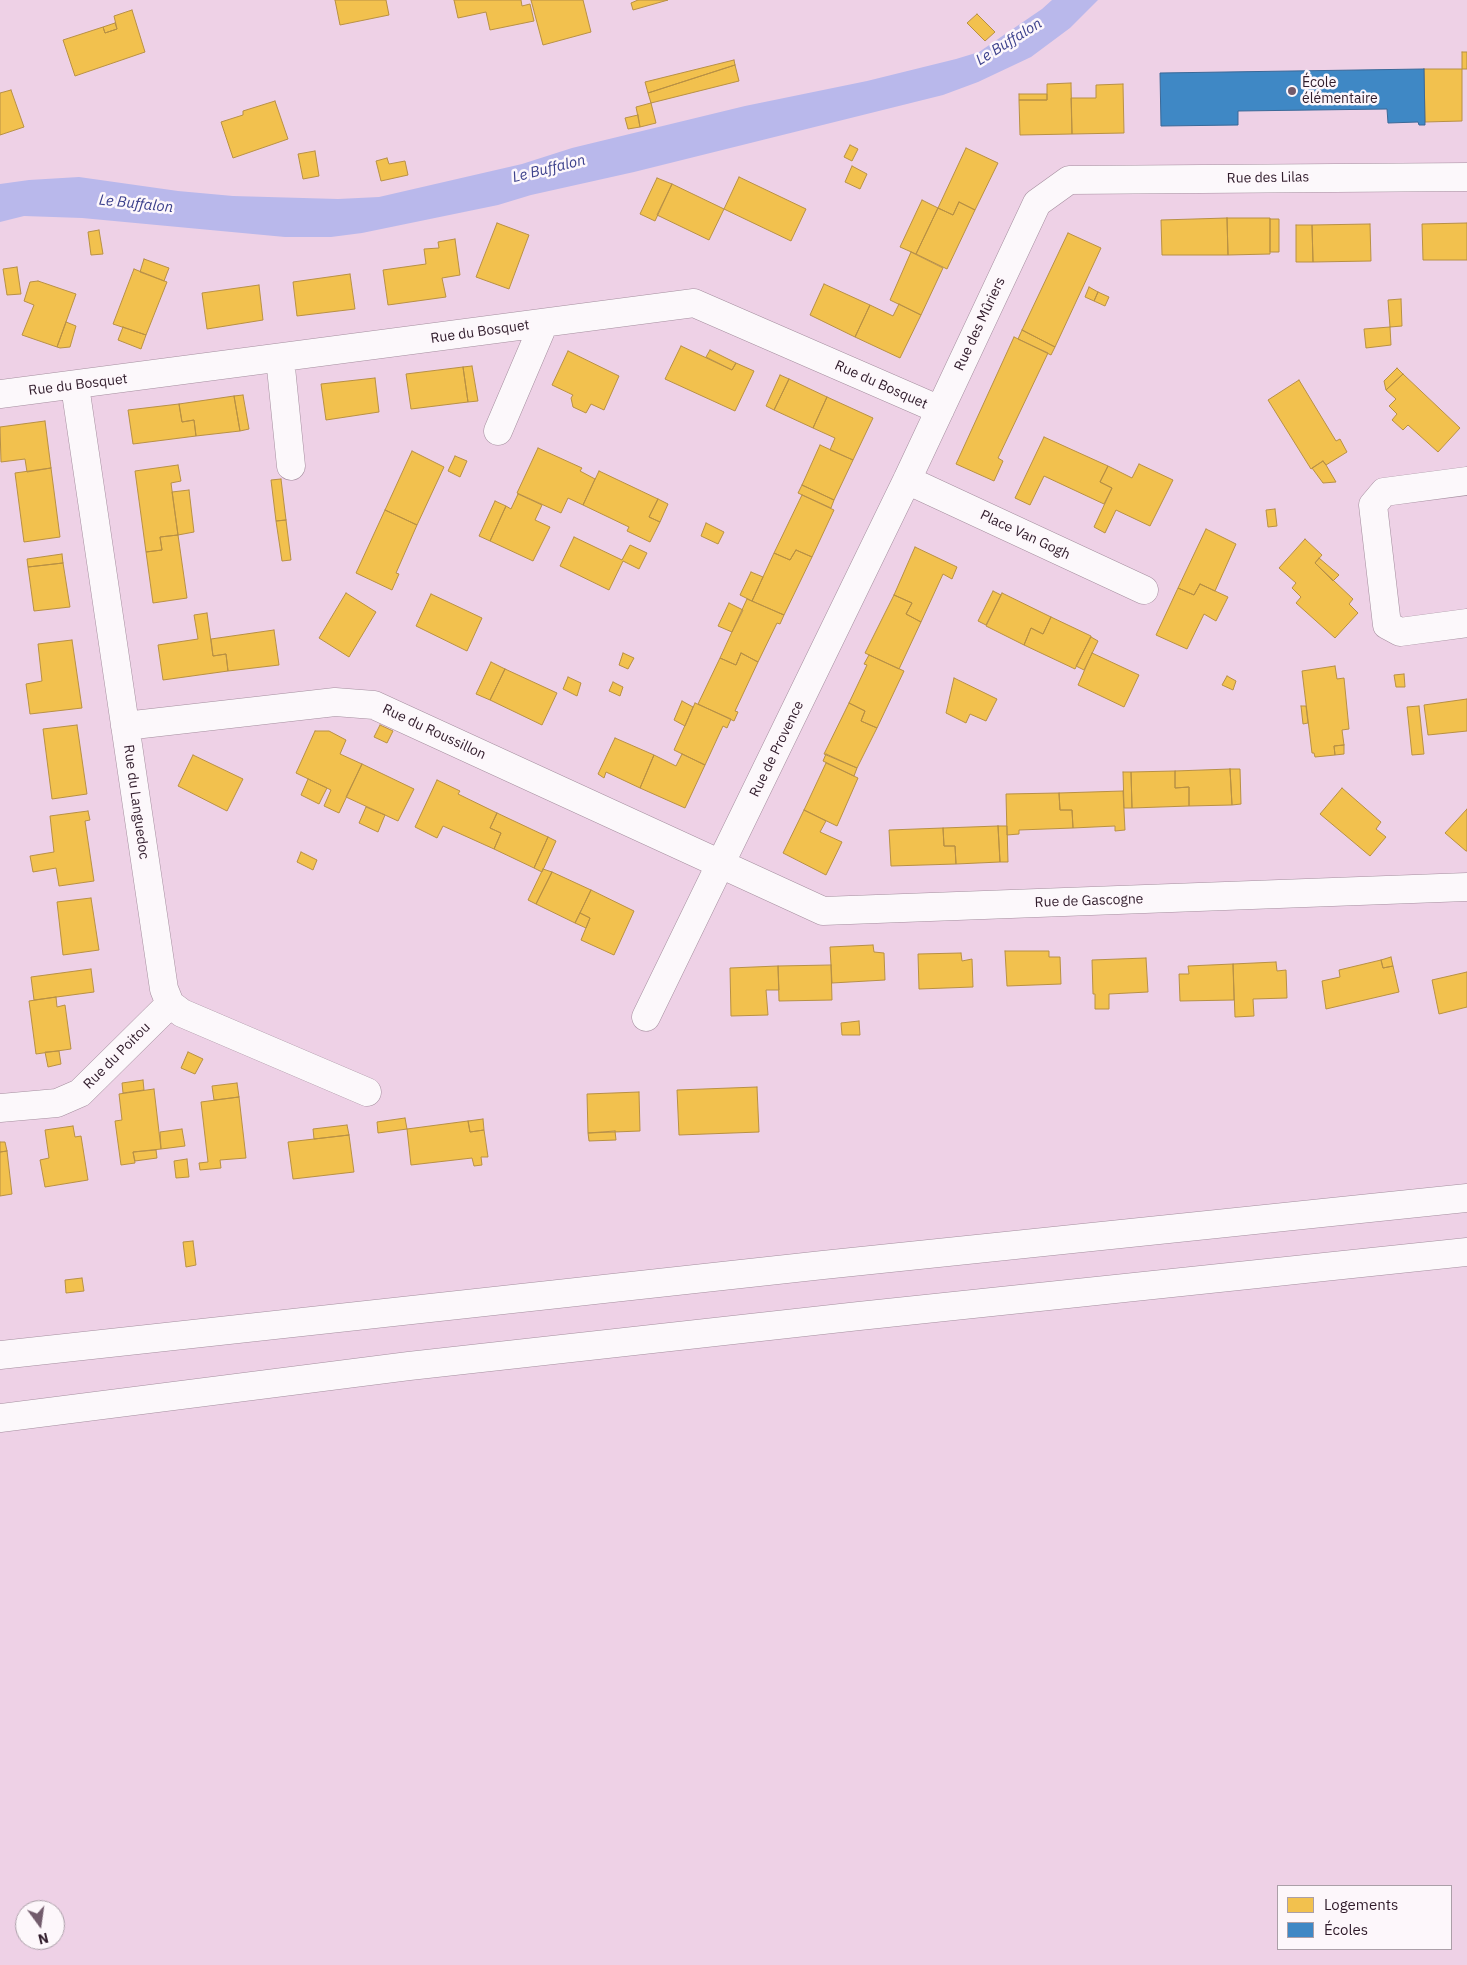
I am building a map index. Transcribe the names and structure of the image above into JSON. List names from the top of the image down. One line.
{"streets":{"street":["Rue des Lilas","Rue des Mûriers","Rue du Bosquet","Place Van Gogh","Rue du Roussillon","Rue de Provence","Rue du Languedoc","Rue de Gascogne","Rue du Poitou"]},"crossings":[["Rue des Lilas","Rue des Mûriers"],["Rue des Mûriers","Rue du Bosquet"],["Rue des Mûriers","Place Van Gogh"],["Rue des Mûriers","Rue de Provence"],["Rue du Bosquet","Rue du Languedoc"],["Place Van Gogh","Rue de Provence"],["Rue du Roussillon","Rue de Provence"],["Rue du Roussillon","Rue du Languedoc"],["Rue du Roussillon","Rue de Gascogne"],["Rue de Provence","Rue de Gascogne"],["Rue du Languedoc","Rue du Poitou"]],"water":["Le Buffalon"],"places":["École élémentaire"],"legend":["Logements","Écoles"],"north":"bottom"}
